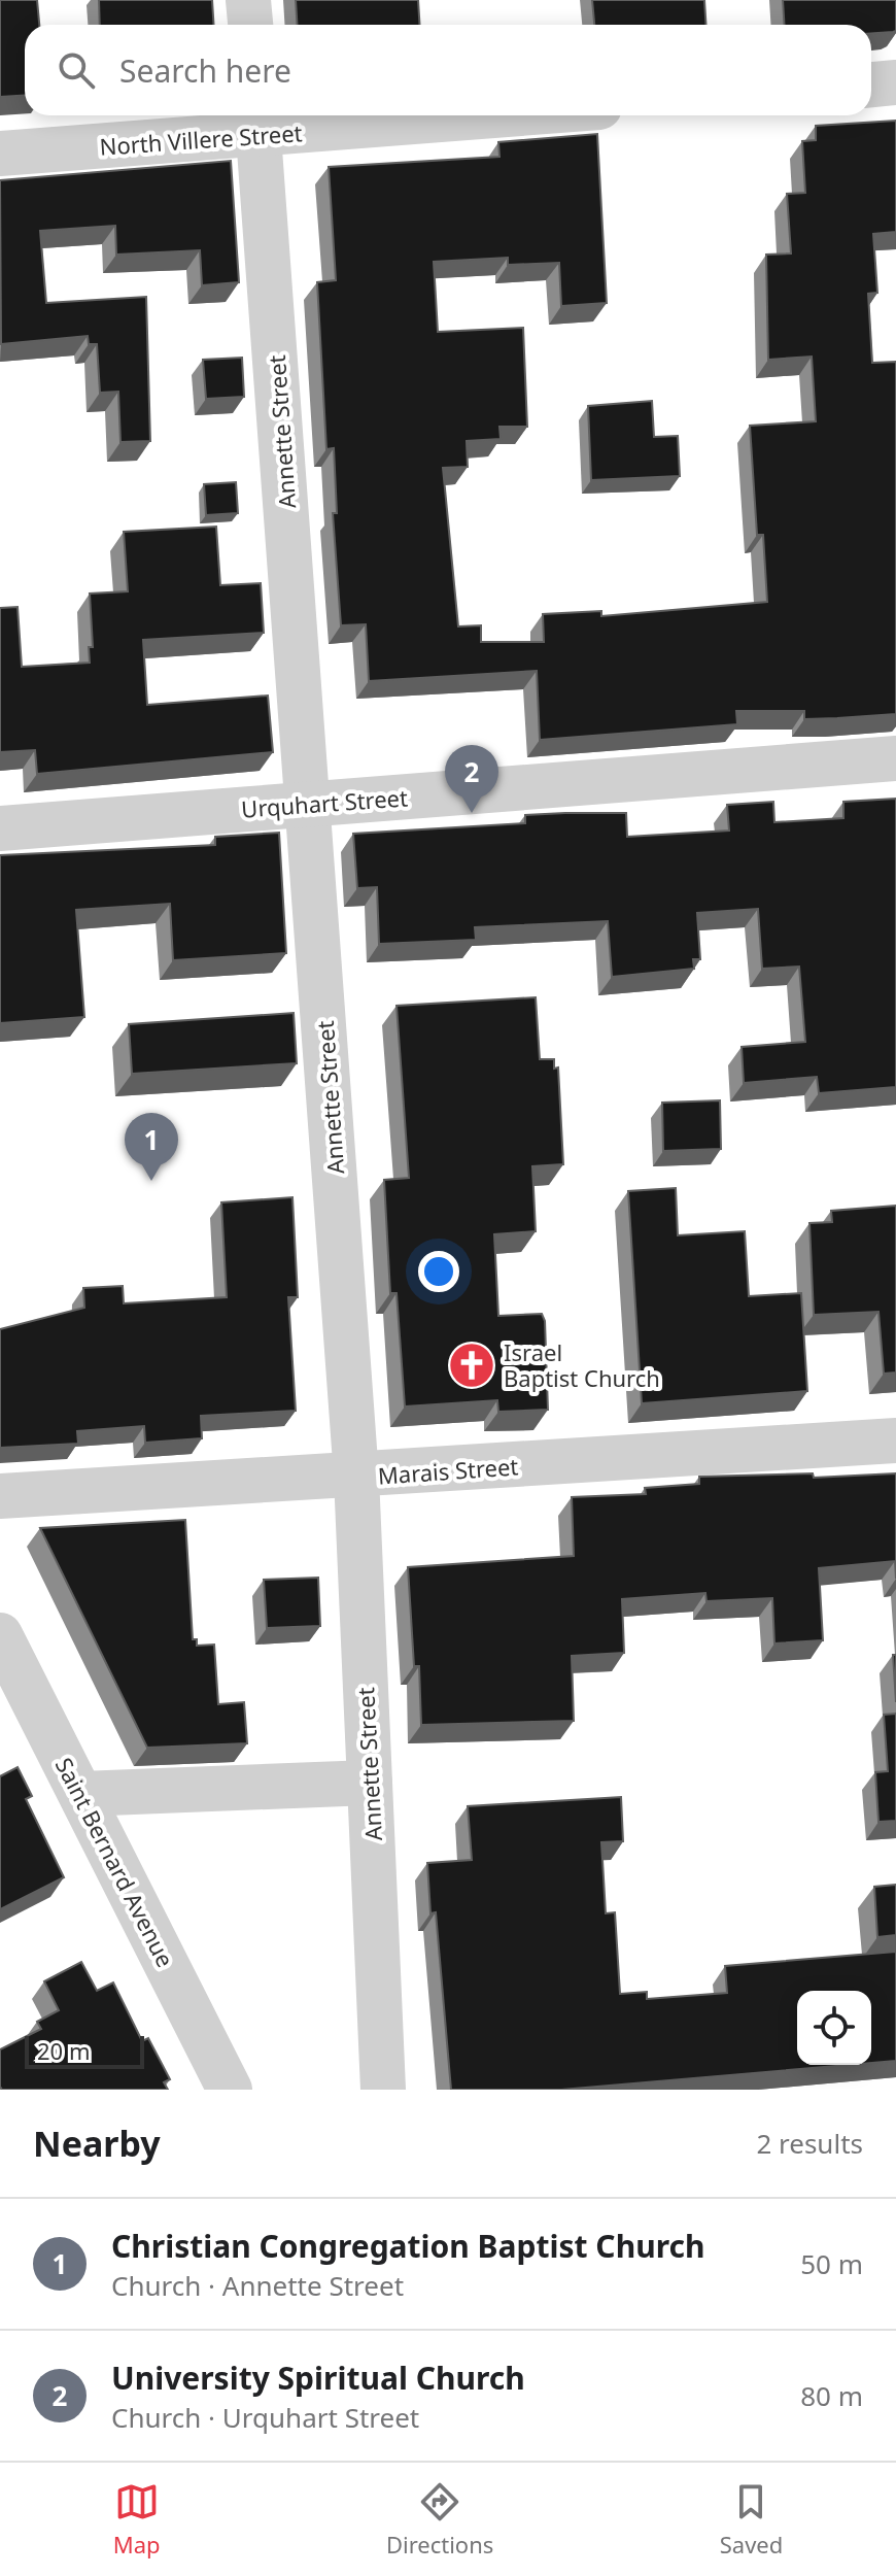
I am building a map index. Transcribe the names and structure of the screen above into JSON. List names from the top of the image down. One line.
{"streets":{"street":["North Villere Street","Annette Street","Urquhart Street","Marais Street","Saint Bernard Avenue"]},"crossings":[["North Villere Street","Annette Street"],["Annette Street","Urquhart Street"],["Annette Street","Marais Street"]],"places":{"church":["Israel Baptist Church"]},"scale_bar":"20 m","page":{"search":"Search here","pins":["2","1"],"scale":"20 m","heading":["Nearby","2 results"],"list":[{"mark":"1","name":"Christian Congregation Baptist Church","note":"Church · Annette Street","value":"50 m"},{"mark":"2","name":"University Spiritual Church","note":"Church · Urquhart Street","value":"80 m"}],"nav":["Map","Directions","Saved"]}}
